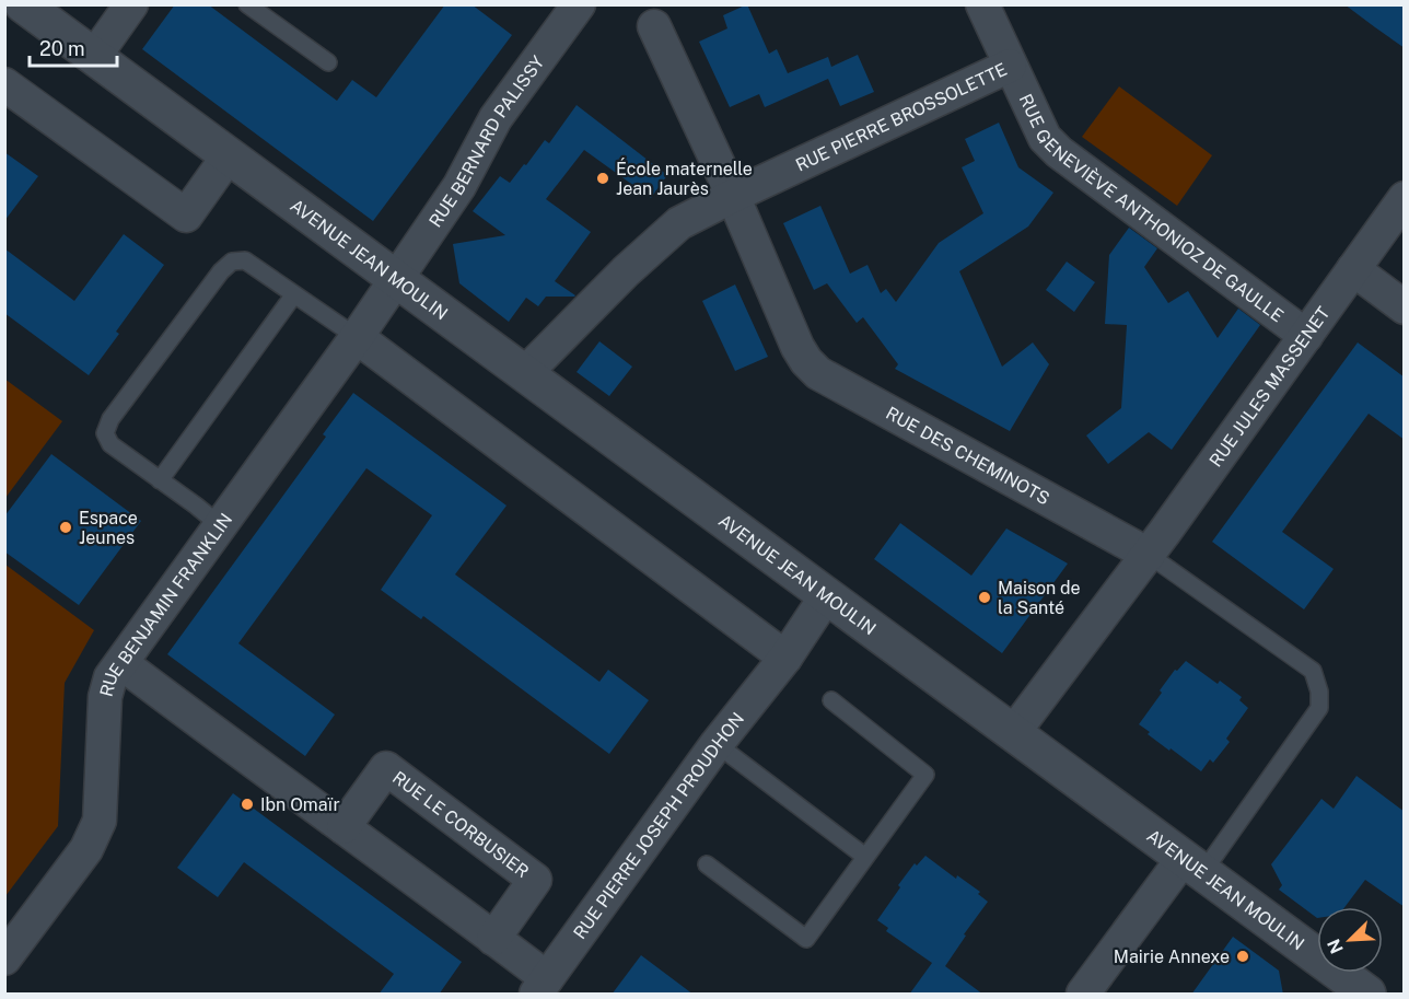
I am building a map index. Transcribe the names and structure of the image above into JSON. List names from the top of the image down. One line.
{"streets":{"street":["RUE PIERRE BROSSOLETTE","RUE BERNARD PALISSY","RUE GENEVIÈVE ANTHONIOZ DE GAULLE","AVENUE JEAN MOULIN","RUE JULES MASSENET","RUE DES CHEMINOTS","RUE BENJAMIN FRANKLIN","RUE LE CORBUSIER","RUE PIERRE JOSEPH PROUDHON"]},"crossings":[["RUE PIERRE BROSSOLETTE","RUE GENEVIÈVE ANTHONIOZ DE GAULLE"],["RUE PIERRE BROSSOLETTE","AVENUE JEAN MOULIN"],["RUE PIERRE BROSSOLETTE","RUE DES CHEMINOTS"],["RUE BERNARD PALISSY","AVENUE JEAN MOULIN"],["RUE BERNARD PALISSY","RUE BENJAMIN FRANKLIN"],["RUE GENEVIÈVE ANTHONIOZ DE GAULLE","RUE JULES MASSENET"],["AVENUE JEAN MOULIN","RUE JULES MASSENET"],["AVENUE JEAN MOULIN","RUE BENJAMIN FRANKLIN"],["AVENUE JEAN MOULIN","RUE PIERRE JOSEPH PROUDHON"],["RUE JULES MASSENET","RUE DES CHEMINOTS"]],"places":["École maternelle Jean Jaurès","Espace Jeunes","Maison de la Santé","Ibn Omaïr","Mairie Annexe"],"scale_bar":"20 m","north":"bottom left"}
